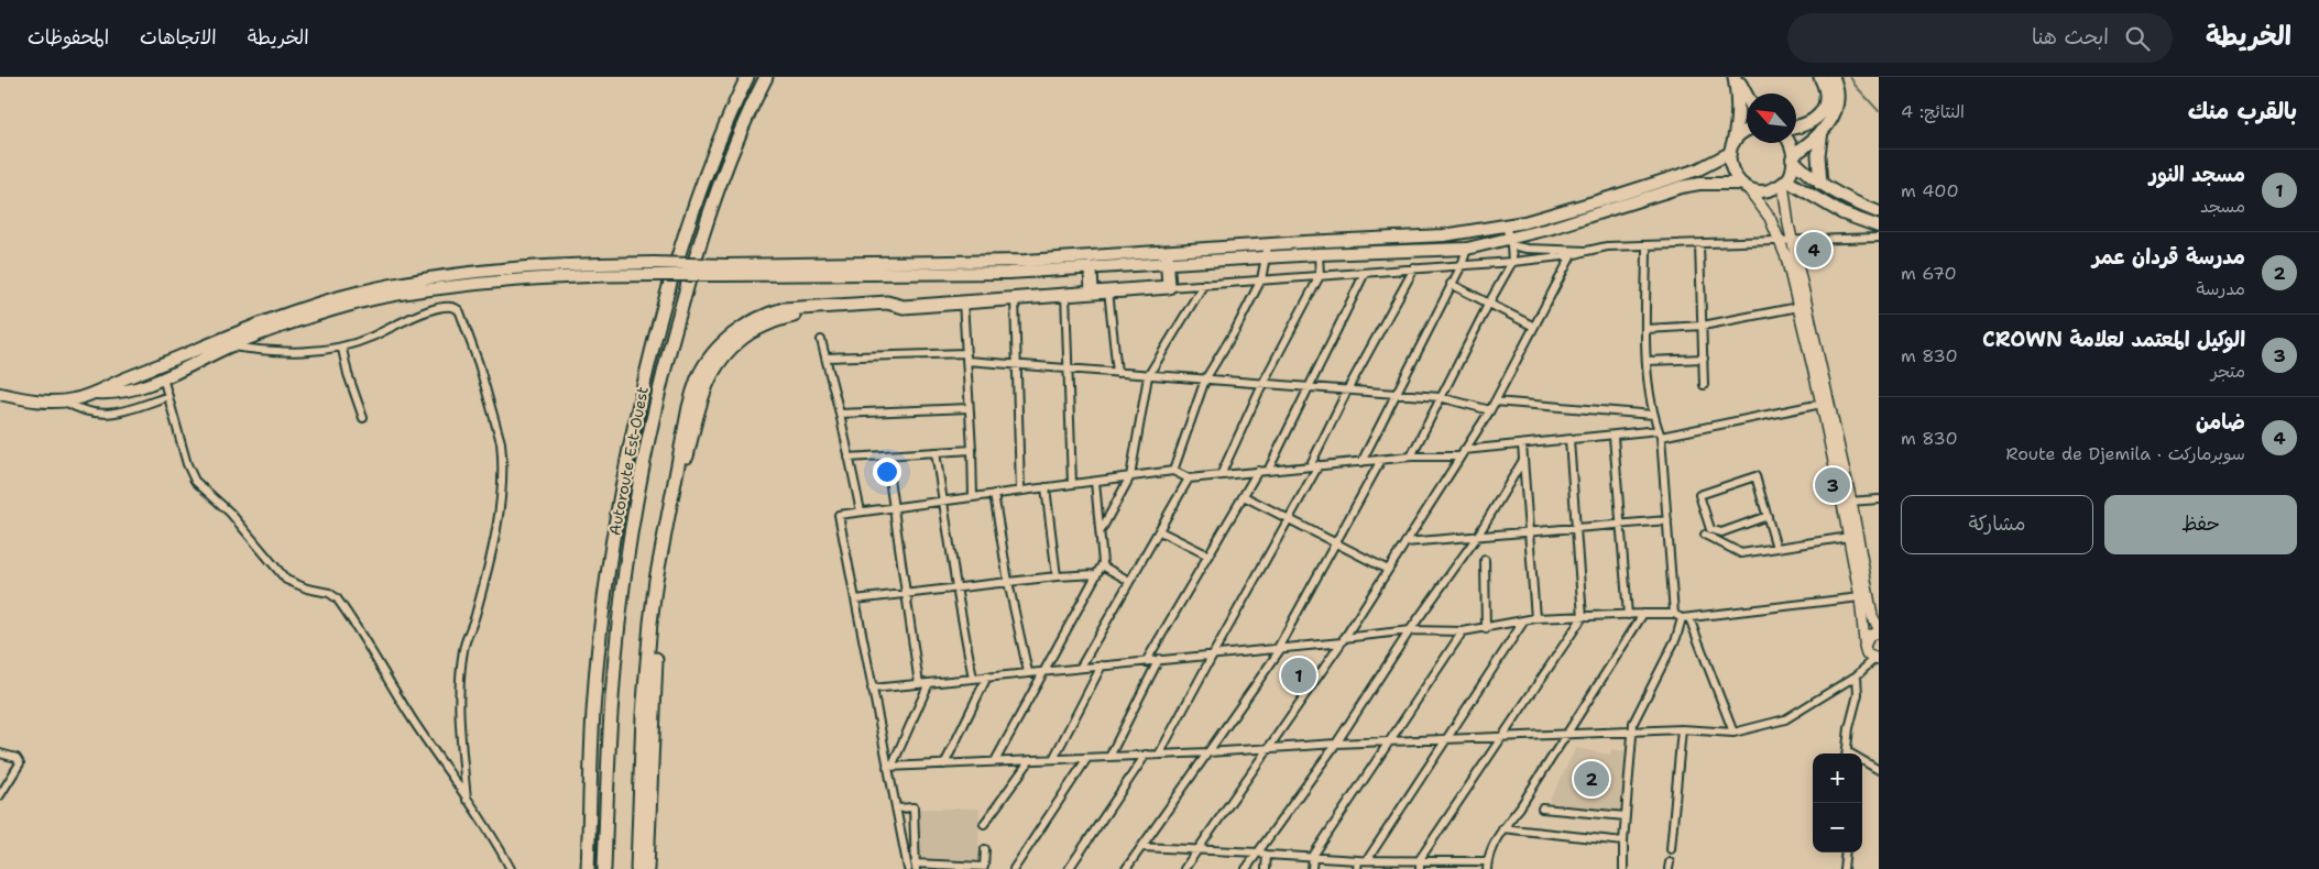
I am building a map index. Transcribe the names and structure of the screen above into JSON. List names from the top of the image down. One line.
{"streets":{"highway":["Autoroute Est-Ouest"]},"north":"top left","page":{"header":"الخريطة","search":"ابحث هنا","nav":["الخريطة","الاتجاهات","المحفوظات"],"heading":["بالقرب منك","النتائج: 4"],"list":[{"mark":"1","name":"مسجد النور","note":"مسجد","value":"400 m"},{"mark":"2","name":"مدرسة قردان عمر","note":"مدرسة","value":"670 m"},{"mark":"3","name":"الوكيل المعتمد لعلامة CROWN","note":"متجر","value":"830 m"},{"mark":"4","name":"ضامن","note":"سوبرماركت · Route de Djemila","value":"830 m"}],"pins":["4","3","1","2"],"buttons":["حفظ","مشاركة"],"map_buttons":["+","−"]}}
